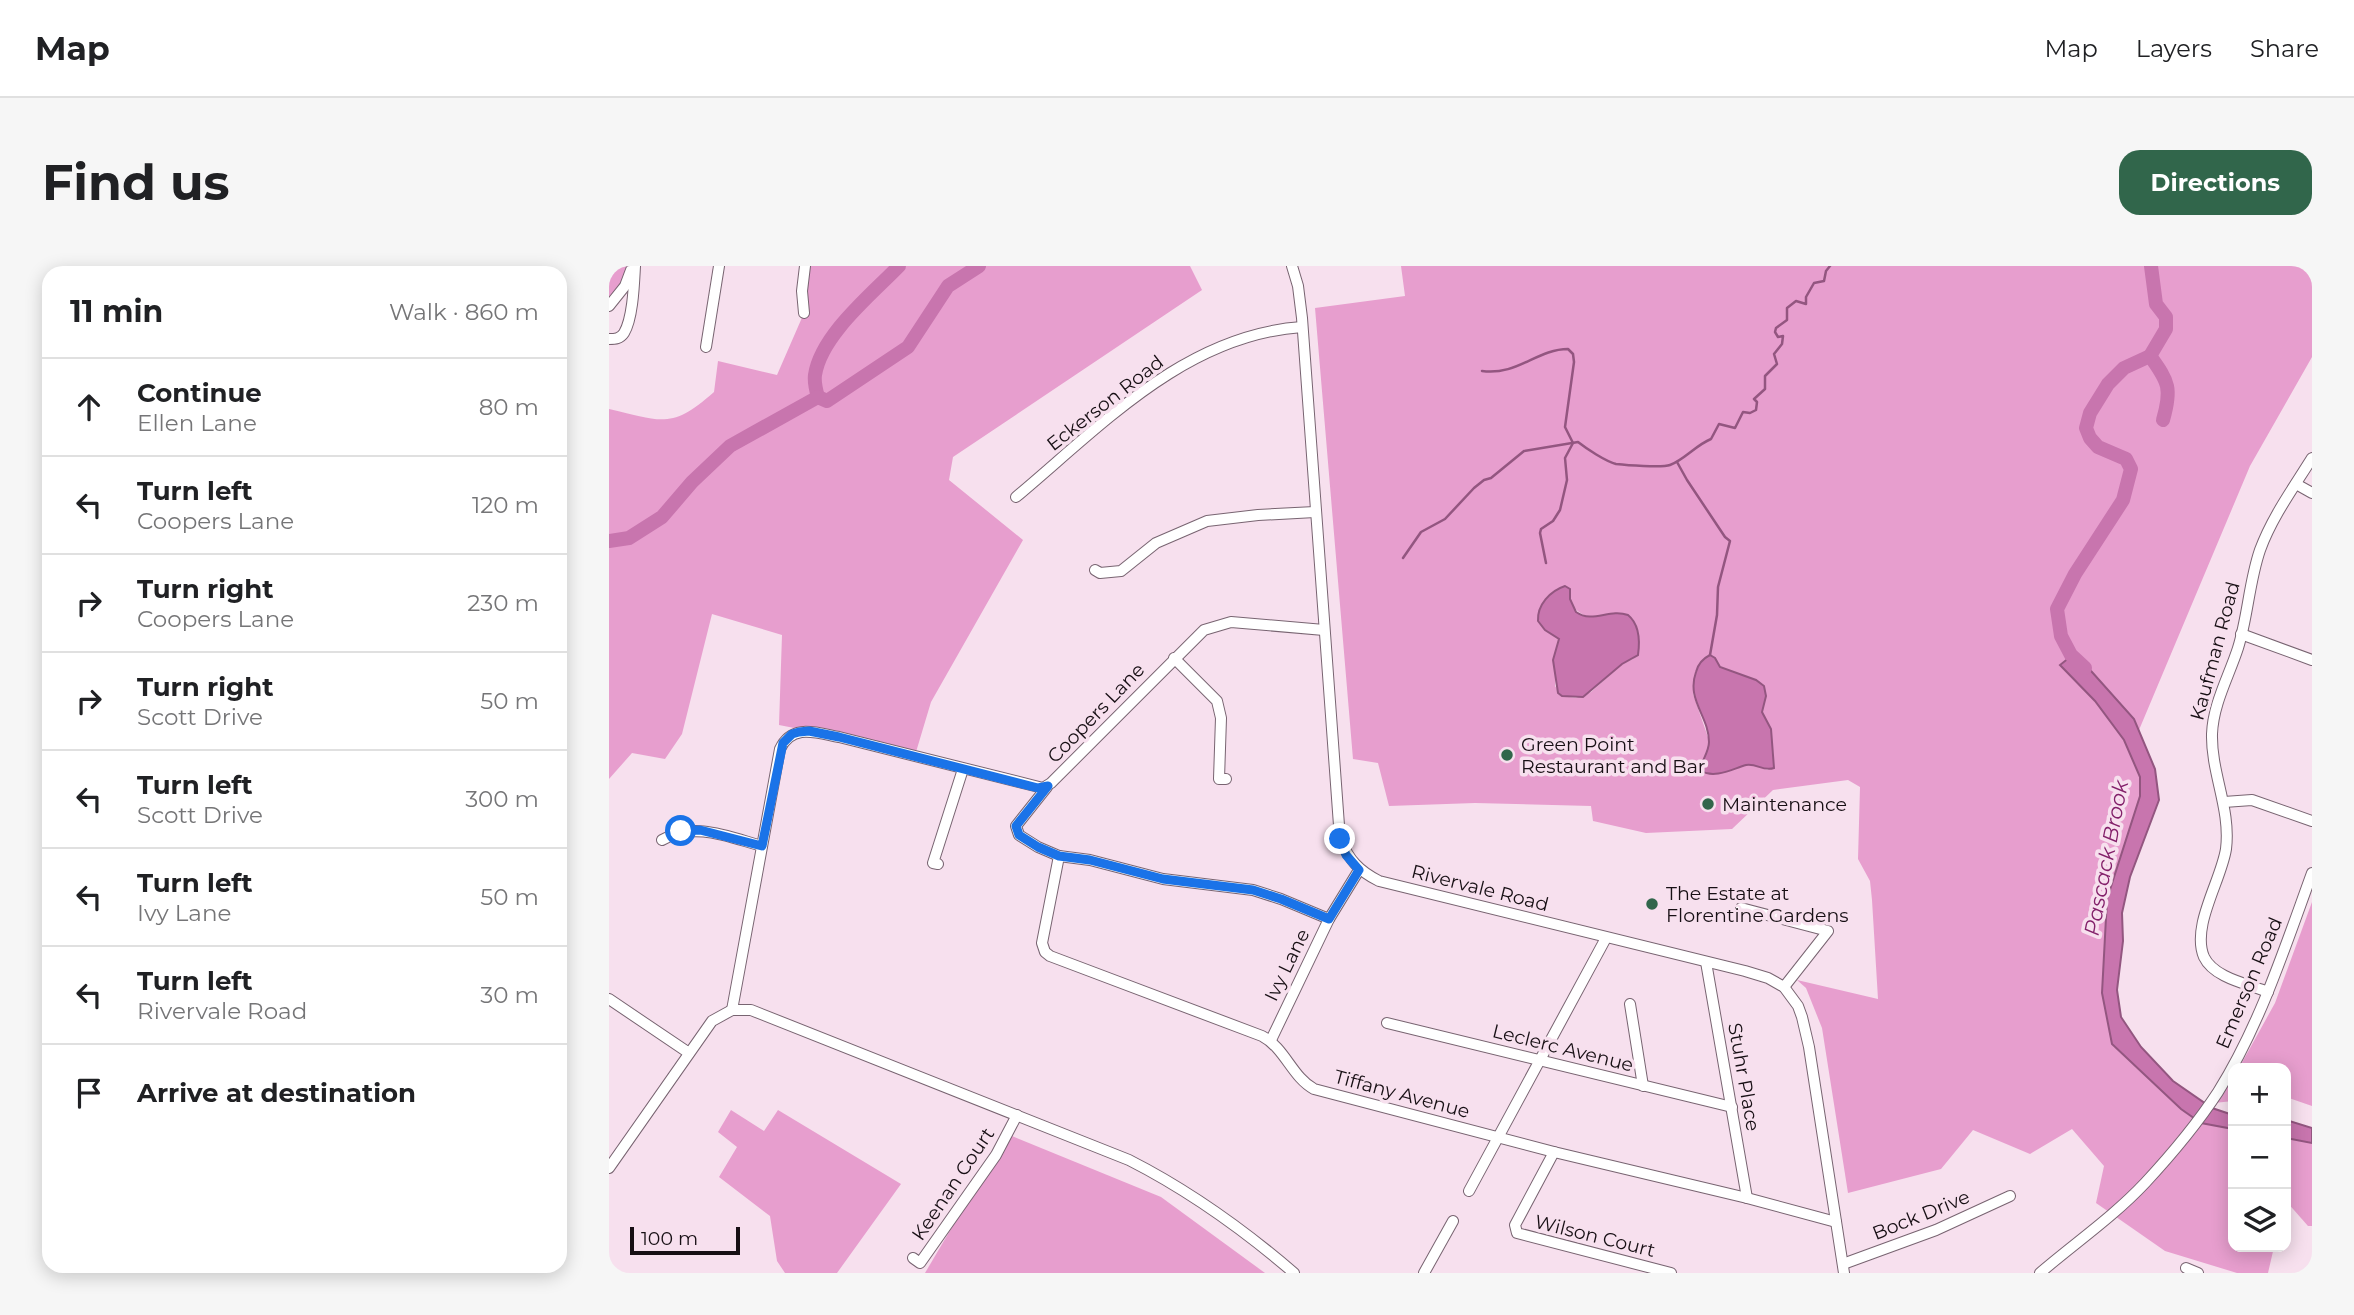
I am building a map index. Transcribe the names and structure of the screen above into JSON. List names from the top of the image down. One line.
{"streets":{"street":["Eckerson Road","Kaufman Road","Coopers Lane","Rivervale Road","Ivy Lane","Emerson Road","Leclerc Avenue","Stuhr Place","Tiffany Avenue","Keenan Court","Bock Drive","Wilson Court"]},"crossings":[["Kaufman Road","Emerson Road"],["Rivervale Road","Ivy Lane"],["Rivervale Road","Stuhr Place"],["Ivy Lane","Tiffany Avenue"],["Leclerc Avenue","Stuhr Place"],["Stuhr Place","Tiffany Avenue"],["Tiffany Avenue","Wilson Court"]],"water":["Pascack Brook"],"places":["Green Point Restaurant and Bar","Maintenance","The Estate at Florentine Gardens"],"scale_bar":"100 m","page":{"header":"Map","nav":["Map","Layers","Share"],"buttons":"Directions","title":"Find us","heading":["11 min","Walk · 860 m"],"list":[["Continue","Ellen Lane","80 m"],["Turn left","Coopers Lane","120 m"],["Turn right","Coopers Lane","230 m"],["Turn right","Scott Drive","50 m"],["Turn left","Scott Drive","300 m"],["Turn left","Ivy Lane","50 m"],["Turn left","Rivervale Road","30 m"],"Arrive at destination"],"map_buttons":["+","−"],"scale":"100 m"}}
